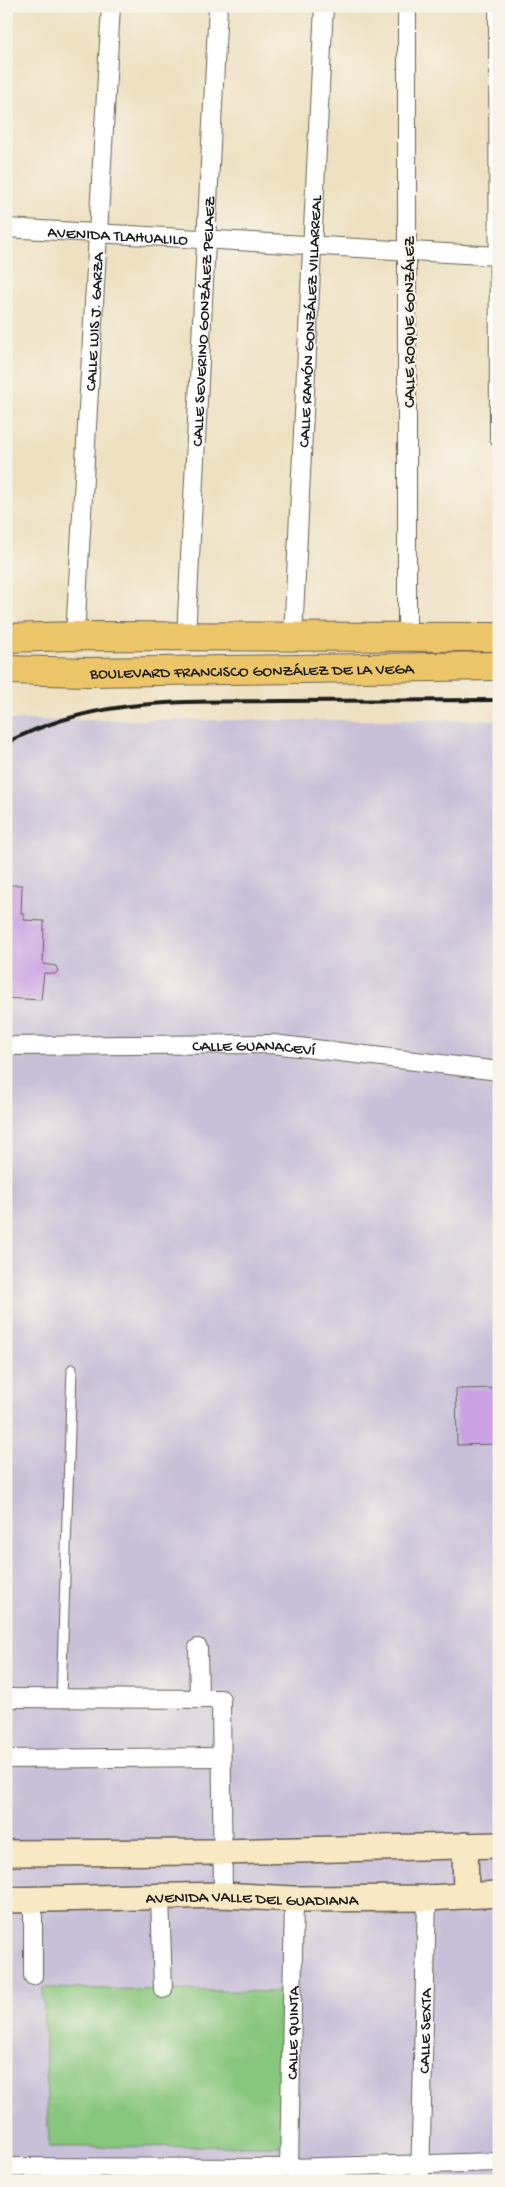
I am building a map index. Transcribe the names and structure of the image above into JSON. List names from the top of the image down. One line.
{"streets":{"main road":["BOULEVARD FRANCISCO GONZÁLEZ DE LA VEGA","AVENIDA VALLE DEL GUADIANA"],"street":["AVENIDA TLAHUALILO","CALLE LUIS J. GARZA","CALLE SEVERINO GONZÁLEZ PELAEZ","CALLE RAMÓN GONZÁLEZ VILLARREAL","CALLE ROQUE GONZÁLEZ","CALLE GUANACEVÍ","CALLE SEXTA","CALLE QUINTA"]},"crossings":[["AVENIDA TLAHUALILO","CALLE LUIS J. GARZA"],["AVENIDA TLAHUALILO","CALLE SEVERINO GONZÁLEZ PELAEZ"],["AVENIDA TLAHUALILO","CALLE RAMÓN GONZÁLEZ VILLARREAL"],["AVENIDA TLAHUALILO","CALLE ROQUE GONZÁLEZ"],["CALLE LUIS J. GARZA","BOULEVARD FRANCISCO GONZÁLEZ DE LA VEGA"],["CALLE SEVERINO GONZÁLEZ PELAEZ","BOULEVARD FRANCISCO GONZÁLEZ DE LA VEGA"],["CALLE RAMÓN GONZÁLEZ VILLARREAL","BOULEVARD FRANCISCO GONZÁLEZ DE LA VEGA"],["CALLE ROQUE GONZÁLEZ","BOULEVARD FRANCISCO GONZÁLEZ DE LA VEGA"],["AVENIDA VALLE DEL GUADIANA","CALLE SEXTA"],["AVENIDA VALLE DEL GUADIANA","CALLE QUINTA"]]}
